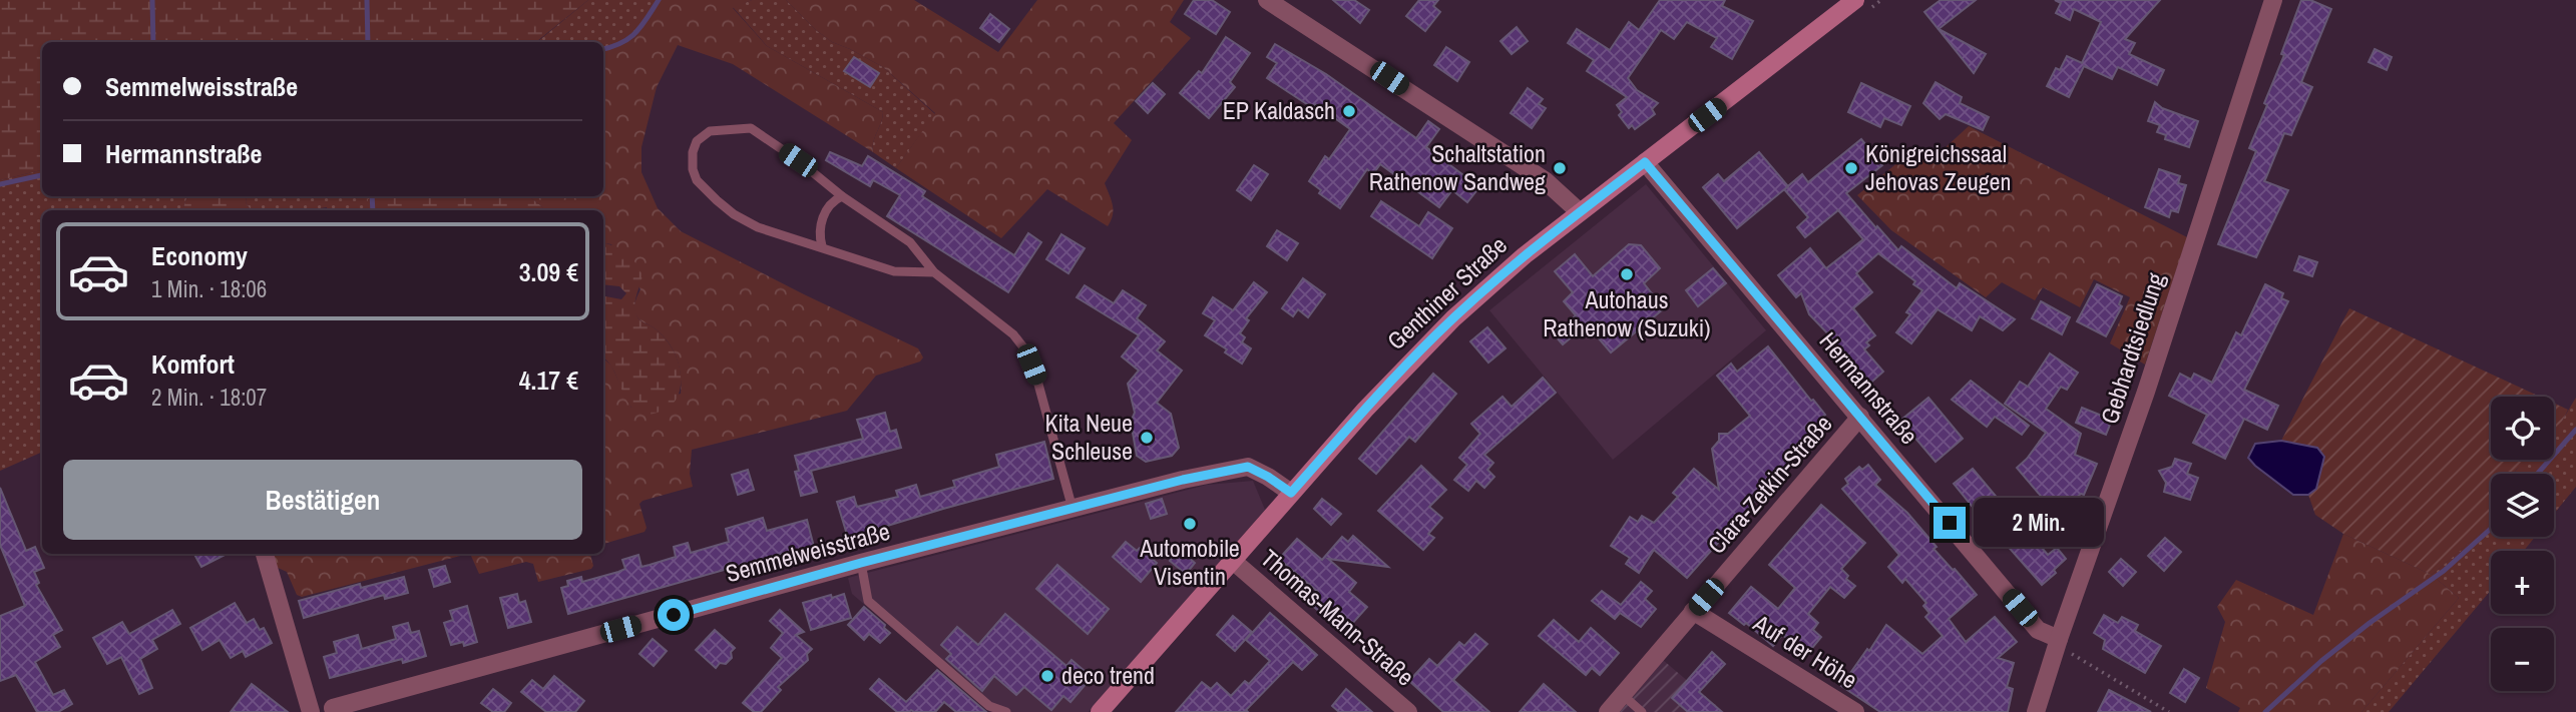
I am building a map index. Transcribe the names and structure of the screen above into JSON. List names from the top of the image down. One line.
{"streets":{"main road":["Genthiner Straße"],"street":["Gebhardtsiedlung","Hermannstraße","Clara-Zetkin-Straße","Semmelweisstraße","Thomas-Mann-Straße","Auf der Höhe"]},"crossings":[["Genthiner Straße","Hermannstraße"],["Genthiner Straße","Semmelweisstraße"],["Genthiner Straße","Thomas-Mann-Straße"],["Gebhardtsiedlung","Hermannstraße"],["Hermannstraße","Clara-Zetkin-Straße"],["Clara-Zetkin-Straße","Auf der Höhe"]],"places":["EP Kaldasch","Schaltstation Rathenow Sandweg","Königreichssaal Jehovas Zeugen","Autohaus Rathenow (Suzuki)","Kita Neue Schleuse","Automobile Visentin","deco trend"],"page":{"banner":["Semmelweisstraße","Hermannstraße"],"list":[{"name":"Economy","note":"1 Min. · 18:06","value":"3.09 €"},{"name":"Komfort","note":"2 Min. · 18:07","value":"4.17 €"}],"map_buttons":["+","−"],"buttons":"Bestätigen","bubble":"2 Min."}}
